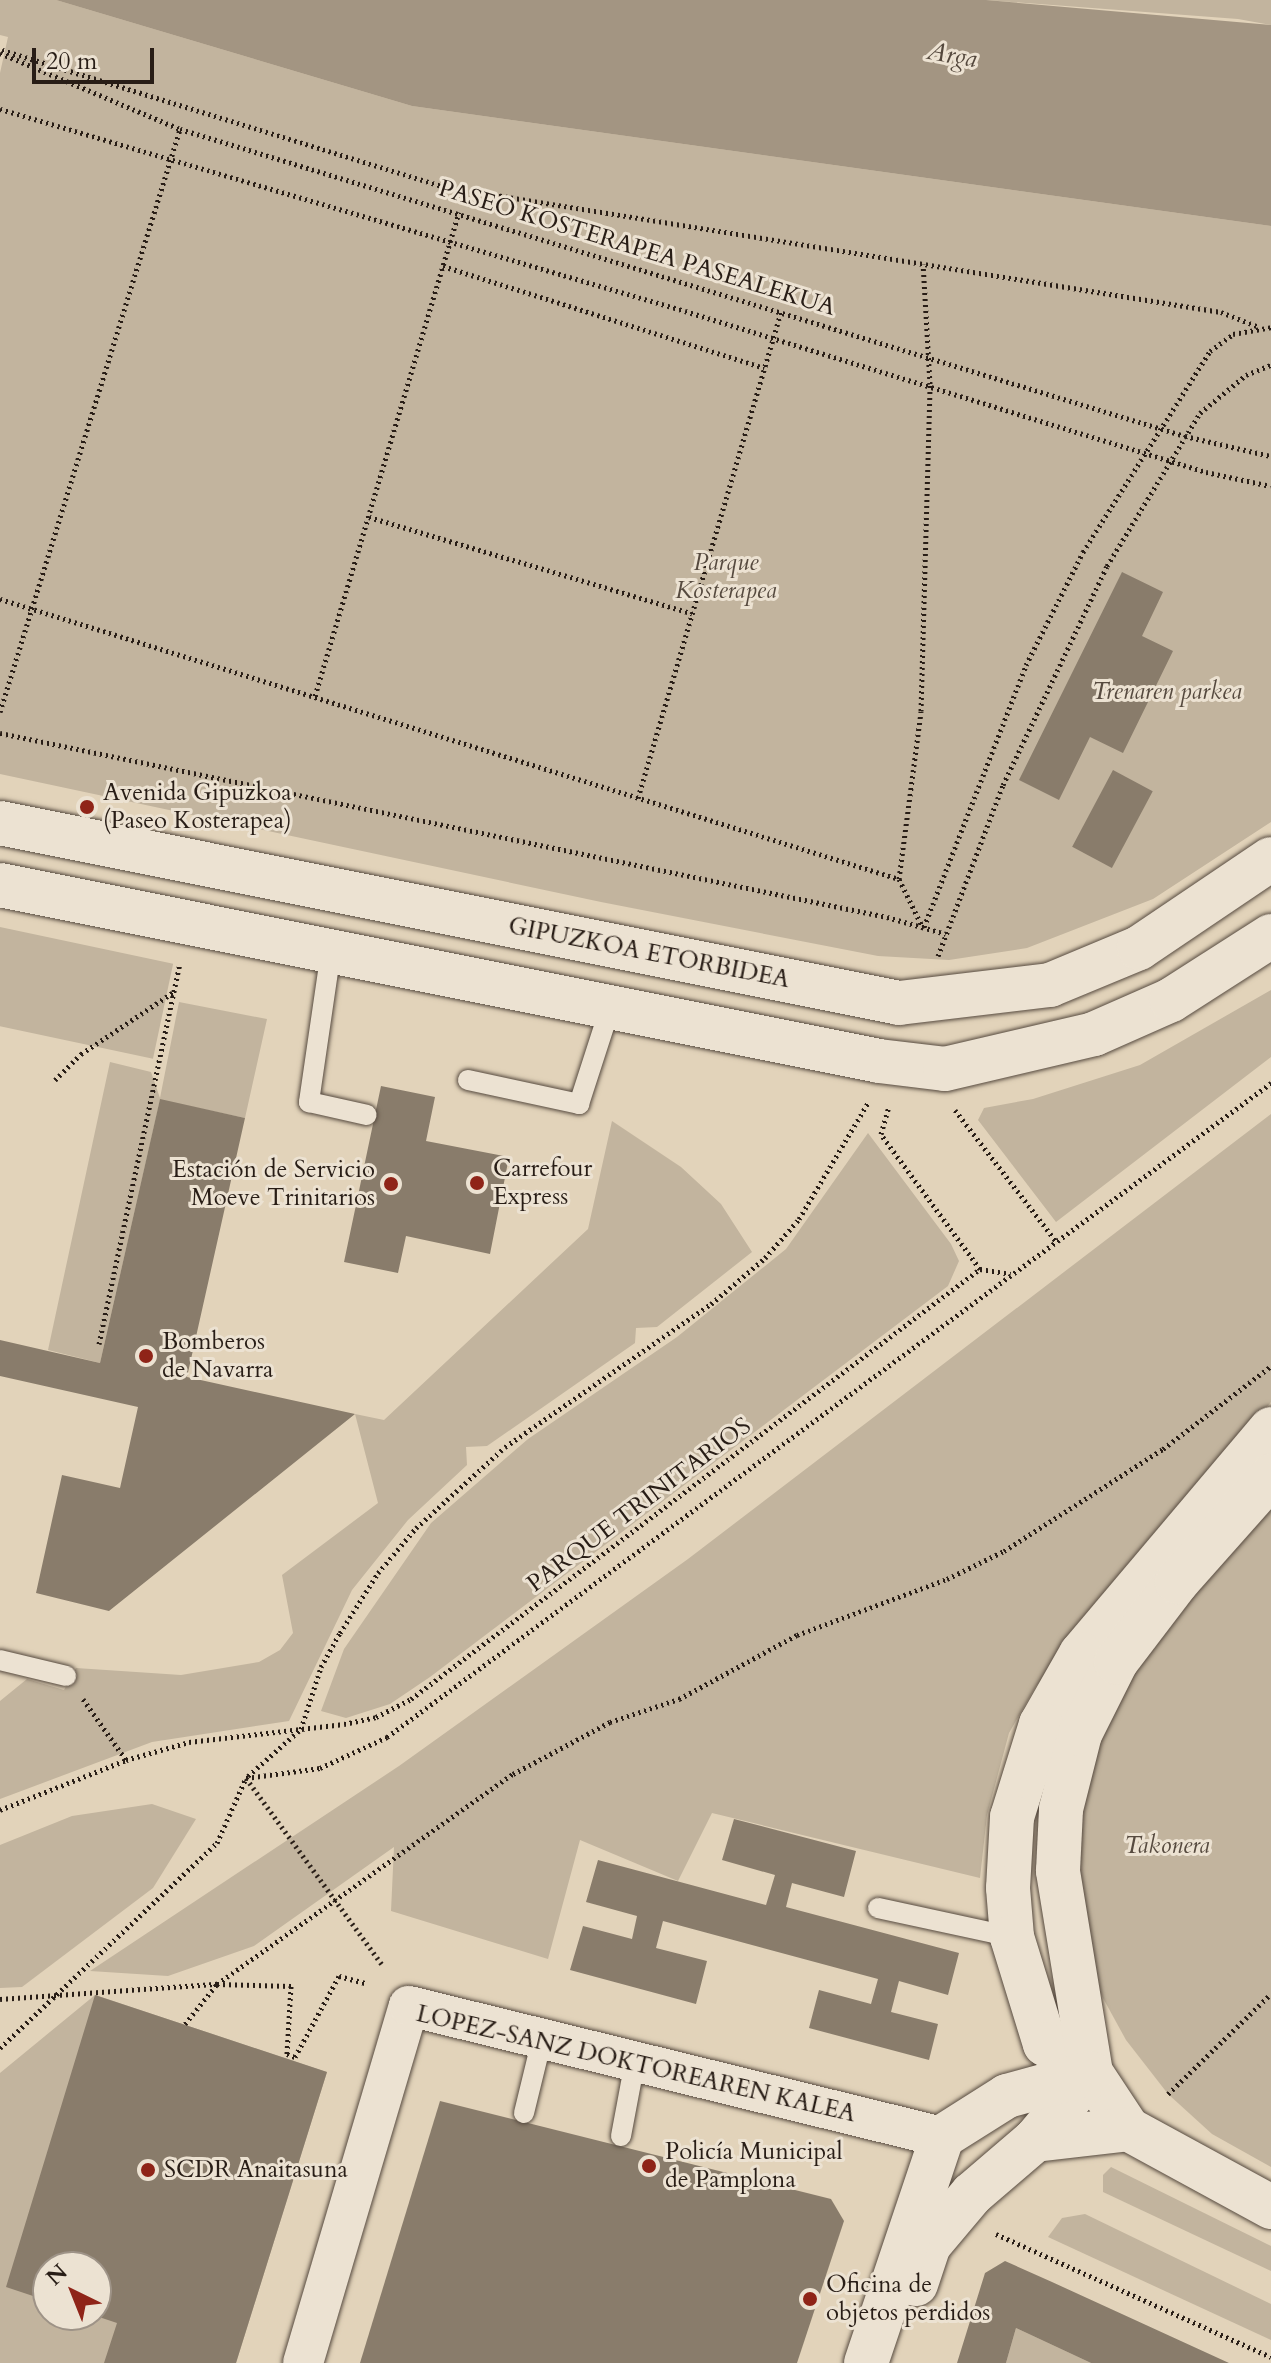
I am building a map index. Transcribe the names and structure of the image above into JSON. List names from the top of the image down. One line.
{"streets":{"street":["GIPUZKOA ETORBIDEA","LOPEZ-SANZ DOKTOREAREN KALEA"],"path":["PASEO KOSTERAPEA PASEALEKUA","PARQUE TRINITARIOS"]},"water":["Arga"],"parks":["Parque Kosterapea","Trenaren parkea","Takonera"],"places":["Avenida Gipuzkoa (Paseo Kosterapea)","Carrefour Express","Estación de Servicio Moeve Trinitarios","Bomberos de Navarra","Policía Municipal de Pamplona","SCDR Anaitasuna","Oficina de objetos perdidos"],"scale_bar":"20 m","north":"top left"}
